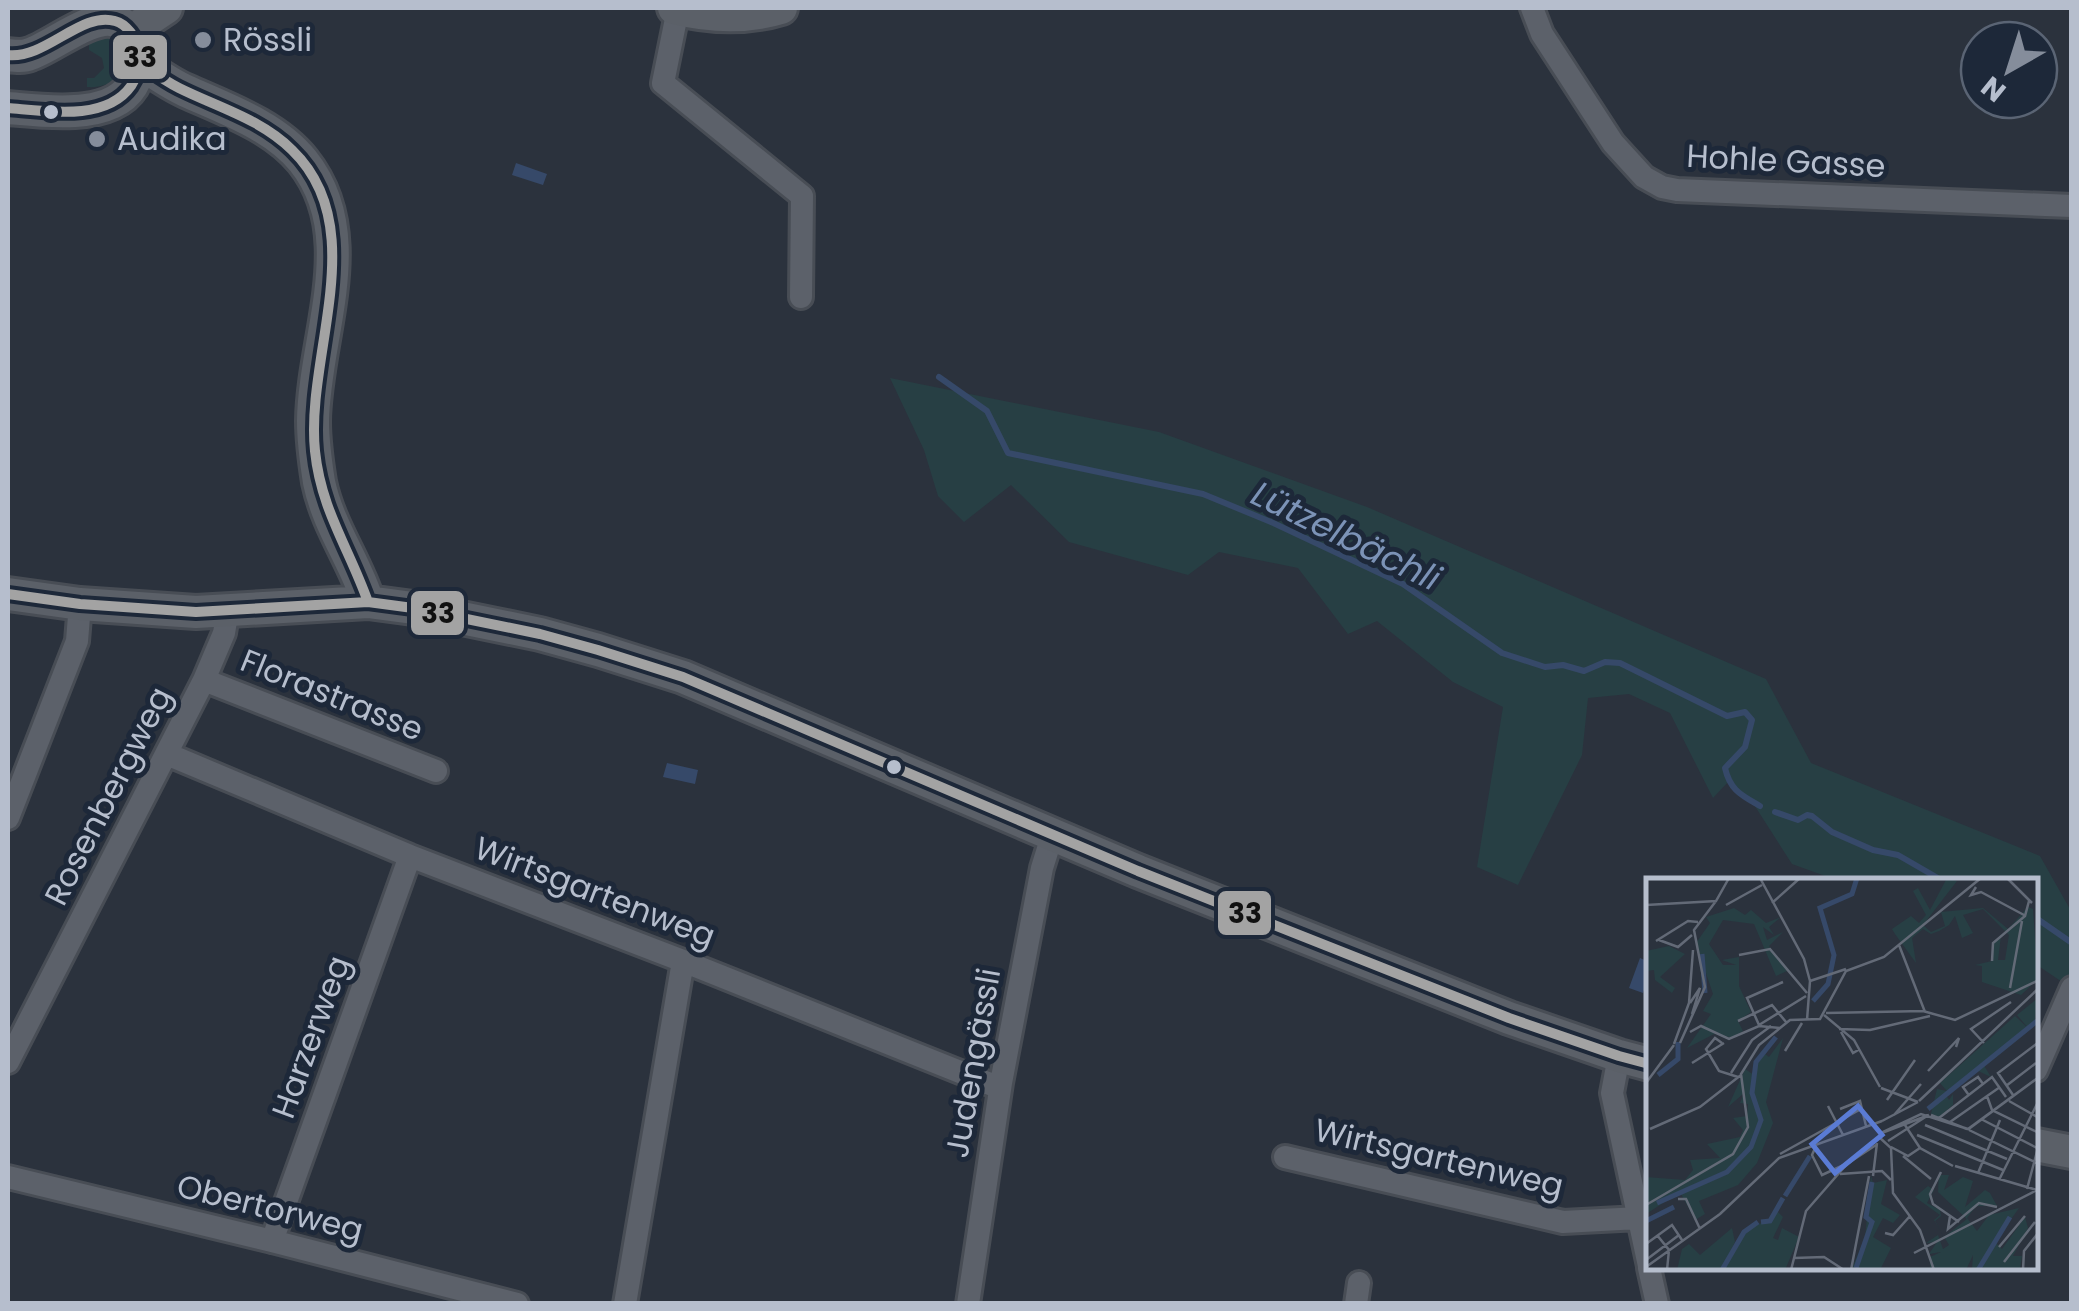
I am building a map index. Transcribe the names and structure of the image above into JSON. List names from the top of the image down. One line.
{"streets":{"street":["Hohle Gasse","Florastrasse","Rosenbergweg","Wirtsgartenweg","Harzerweg","Judengässli","Obertorweg"]},"crossings":[["Florastrasse","Rosenbergweg"],["Rosenbergweg","Wirtsgartenweg"],["Wirtsgartenweg","Harzerweg"],["Wirtsgartenweg","Judengässli"],["Harzerweg","Obertorweg"]],"water":["Lützelbächli"],"places":["Rössli","Audika"],"lines":["transit line 33"],"north":"bottom left"}
